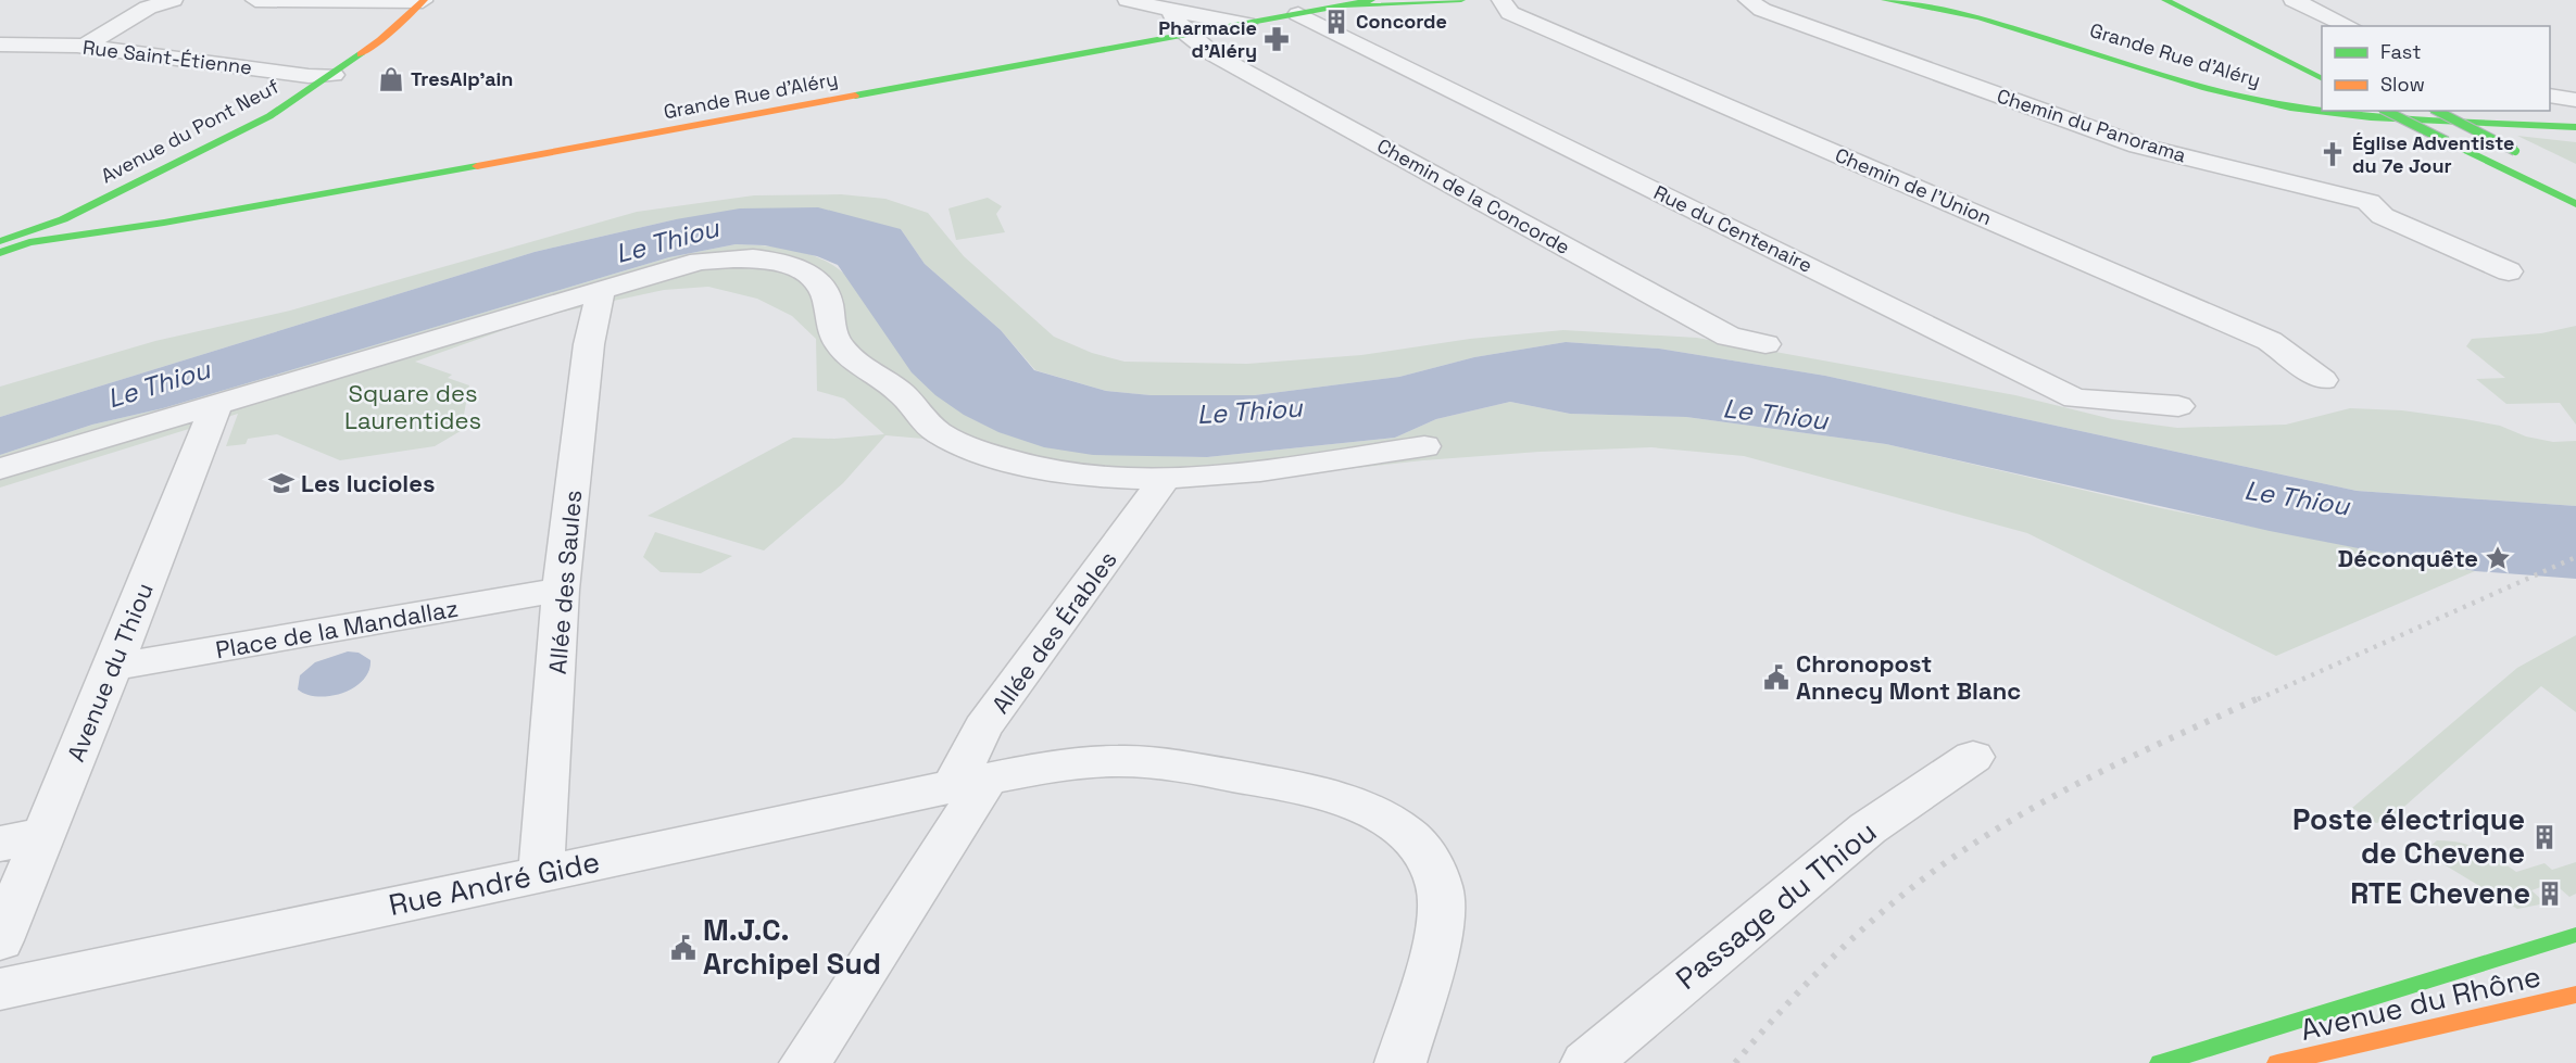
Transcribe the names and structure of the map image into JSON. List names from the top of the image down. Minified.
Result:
{"streets":{"main road":["Grande Rue d'Aléry","Avenue du Pont Neuf","Avenue du Rhône"],"street":["Rue Saint-Étienne","Chemin du Panorama","Chemin de l'Union","Chemin de la Concorde","Rue du Centenaire","Allée des Saules","Place de la Mandallaz","Allée des Érables","Avenue du Thiou","Rue André Gide","Passage du Thiou"]},"crossings":[["Grande Rue d'Aléry","Avenue du Pont Neuf"],["Grande Rue d'Aléry","Chemin de la Concorde"],["Rue Saint-Étienne","Avenue du Pont Neuf"],["Allée des Saules","Place de la Mandallaz"],["Allée des Saules","Rue André Gide"],["Place de la Mandallaz","Avenue du Thiou"],["Allée des Érables","Rue André Gide"]],"water":["Le Thiou"],"parks":["Square des Laurentides"],"places":{"building":["Concorde","Poste électrique de Chevene","RTE Chevene"],"pharmacy":["Pharmacie d'Aléry"],"shop":["TresAlp'ain"],"church":["Église Adventiste du 7e Jour"],"school or university":["Les lucioles"],"place":["Déconquête"],"public building":["Chronopost Annecy Mont Blanc","M.J.C. Archipel Sud"]},"legend":["Fast","Slow"]}
